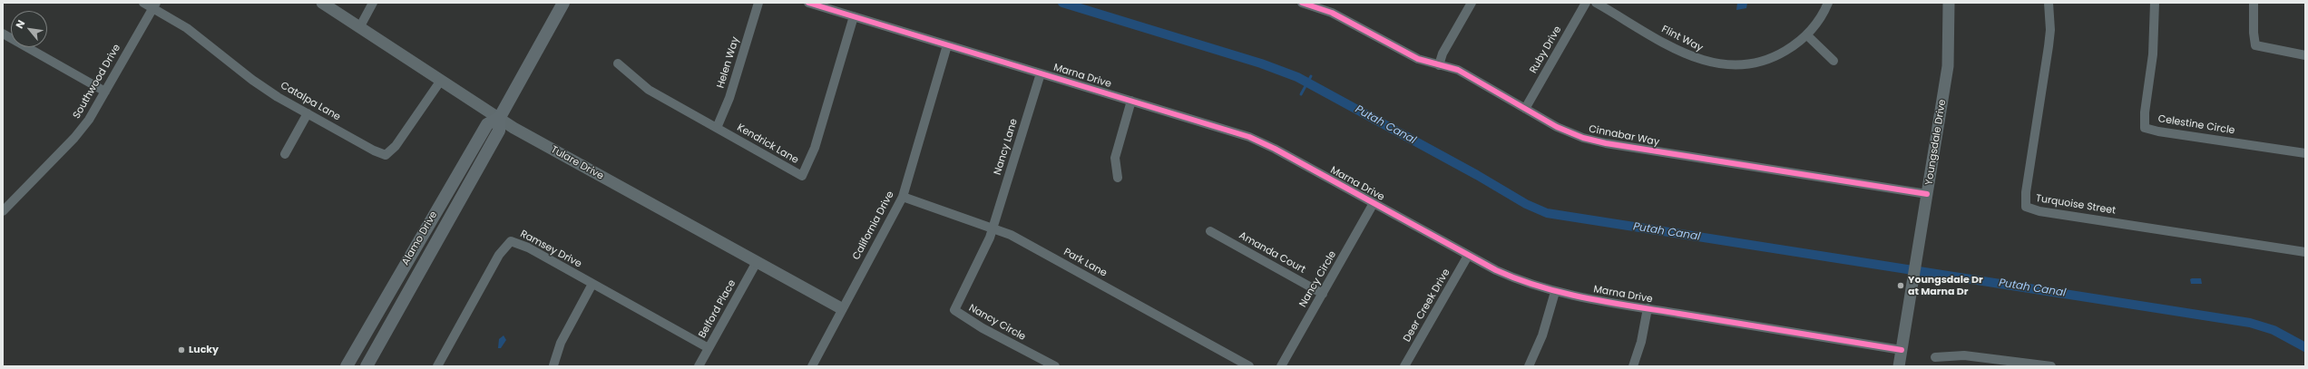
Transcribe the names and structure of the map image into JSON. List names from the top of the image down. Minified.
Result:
{"streets":{"main road":["Alamo Drive"],"street":["Flint Way","Ruby Drive","Helen Way","Marna Drive","Southwood Drive","Catalpa Lane","Celestine Circle","Cinnabar Way","Youngsdale Drive","Kendrick Lane","Nancy Lane","Tulare Drive","Turquoise Street","California Drive","Ramsey Drive","Amanda Court","Park Lane","Nancy Circle","Deer Creek Drive","Belford Place"]},"crossings":[["Ruby Drive","Cinnabar Way"],["Helen Way","Kendrick Lane"],["Marna Drive","Youngsdale Drive"],["Marna Drive","Kendrick Lane"],["Marna Drive","Nancy Lane"],["Marna Drive","California Drive"],["Marna Drive","Nancy Circle"],["Marna Drive","Deer Creek Drive"],["Southwood Drive","Catalpa Lane"],["Catalpa Lane","Tulare Drive"],["Cinnabar Way","Youngsdale Drive"],["Nancy Lane","Park Lane"],["Nancy Lane","Nancy Circle"],["Tulare Drive","California Drive"],["Tulare Drive","Alamo Drive"],["Tulare Drive","Belford Place"],["California Drive","Park Lane"],["Ramsey Drive","Belford Place"],["Amanda Court","Nancy Circle"],["Park Lane","Nancy Circle"]],"water":["Putah Canal"],"places":["Youngsdale Dr at Marna Dr","Lucky"],"north":"top left"}
